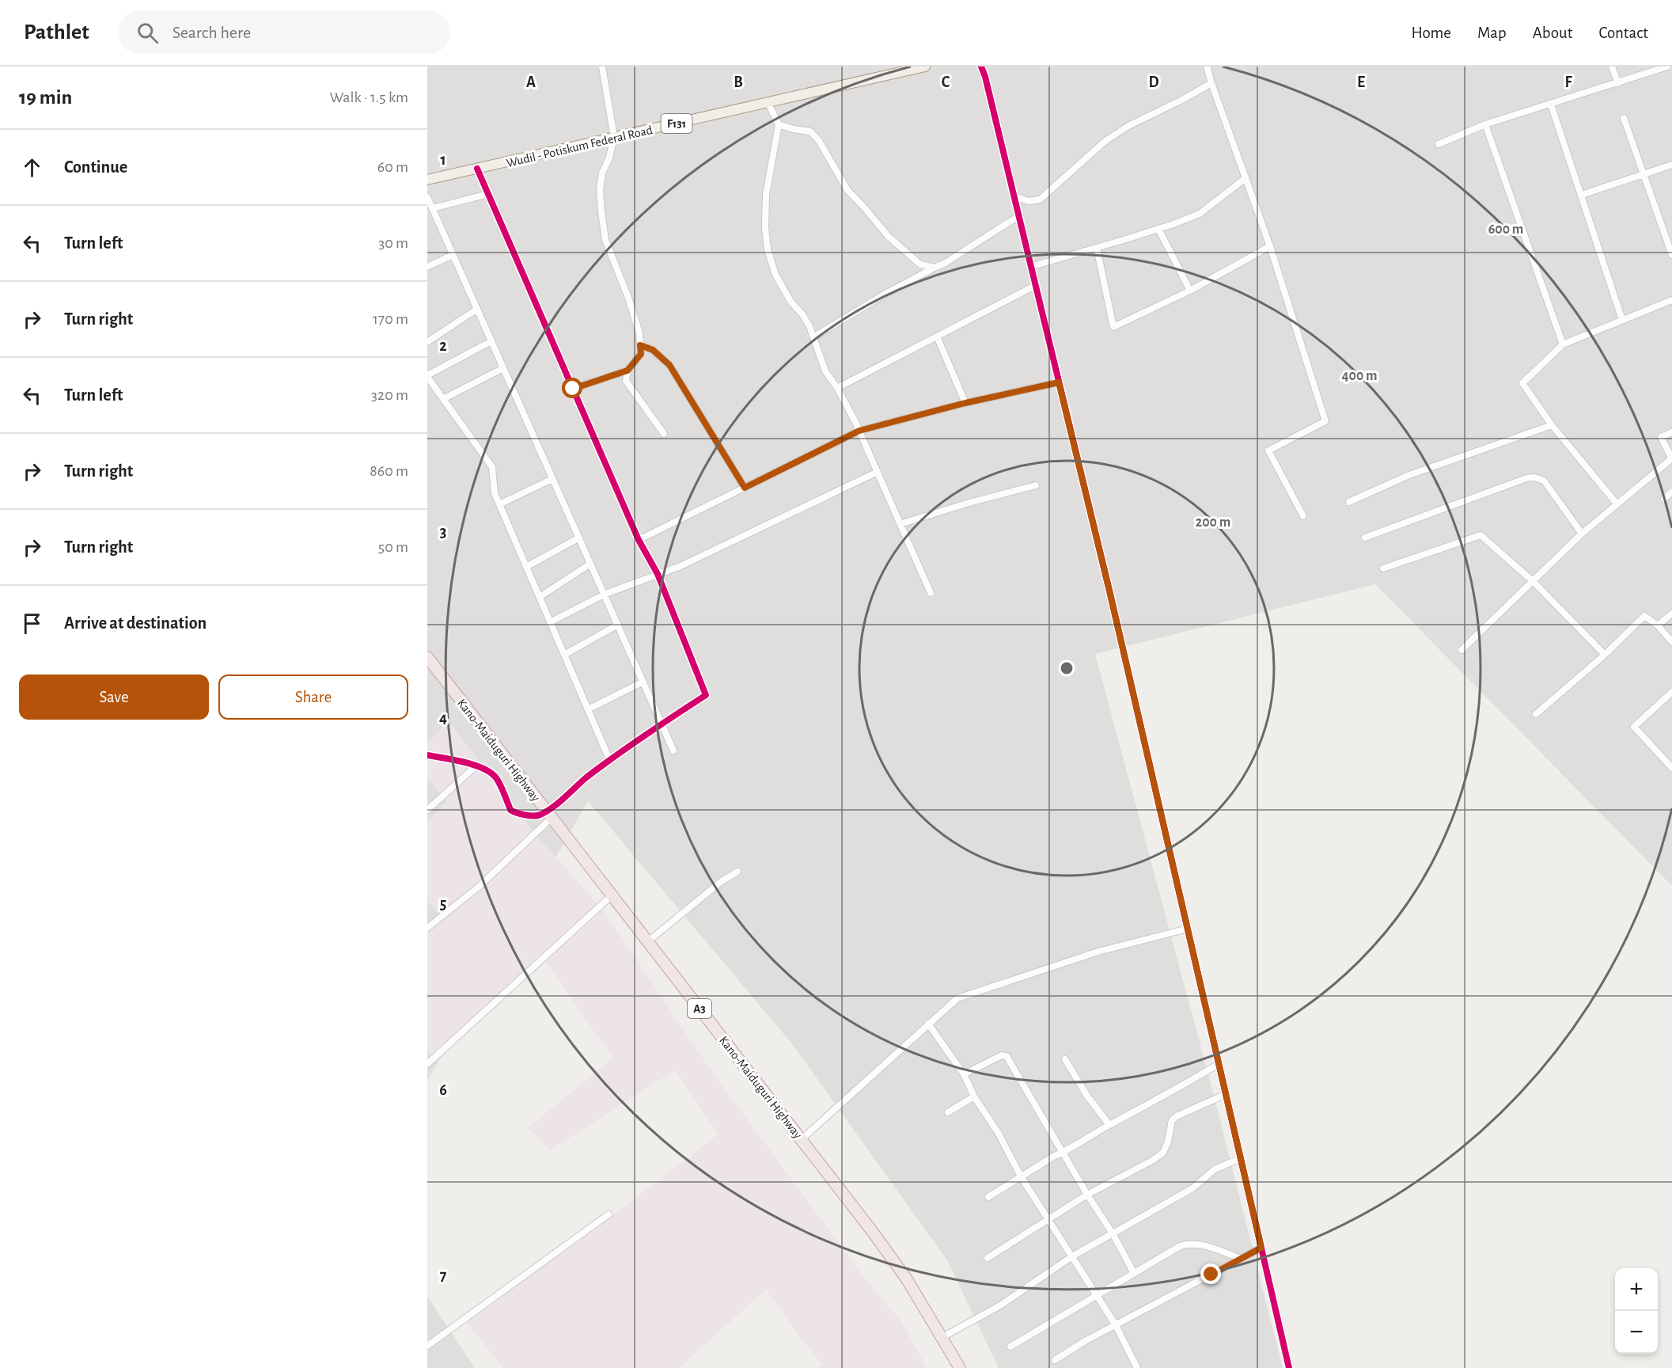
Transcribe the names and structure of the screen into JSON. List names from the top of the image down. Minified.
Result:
{"streets":{"highway":["Kano-Maiduguri Highway","A3"],"main road":["F131","Wudil - Potiskum Federal Road"]},"page":{"header":"Pathlet","search":"Search here","nav":["Home","Map","About","Contact"],"heading":["19 min","Walk · 1.5 km"],"list":[["Continue","60 m"],["Turn left","30 m"],["Turn right","170 m"],["Turn left","320 m"],["Turn right","860 m"],["Turn right","50 m"],"Arrive at destination"],"buttons":["Save","Share"],"map_buttons":["+","−"]},"grid":{"columns":["A","B","C","D","E","F"],"rows":["1","2","3","4","5","6","7"]},"rings":["600 m","400 m","200 m"]}
